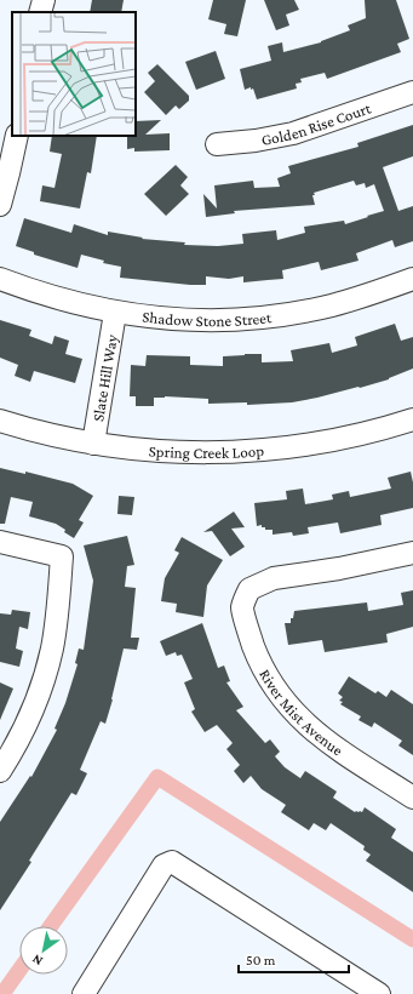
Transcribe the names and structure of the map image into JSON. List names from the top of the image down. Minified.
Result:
{"streets":{"street":["Golden Rise Court","Shadow Stone Street","Slate Hill Way","Spring Creek Loop","River Mist Avenue"]},"crossings":[["Shadow Stone Street","Slate Hill Way"],["Slate Hill Way","Spring Creek Loop"]],"scale_bar":"50 m","north":"bottom left"}
